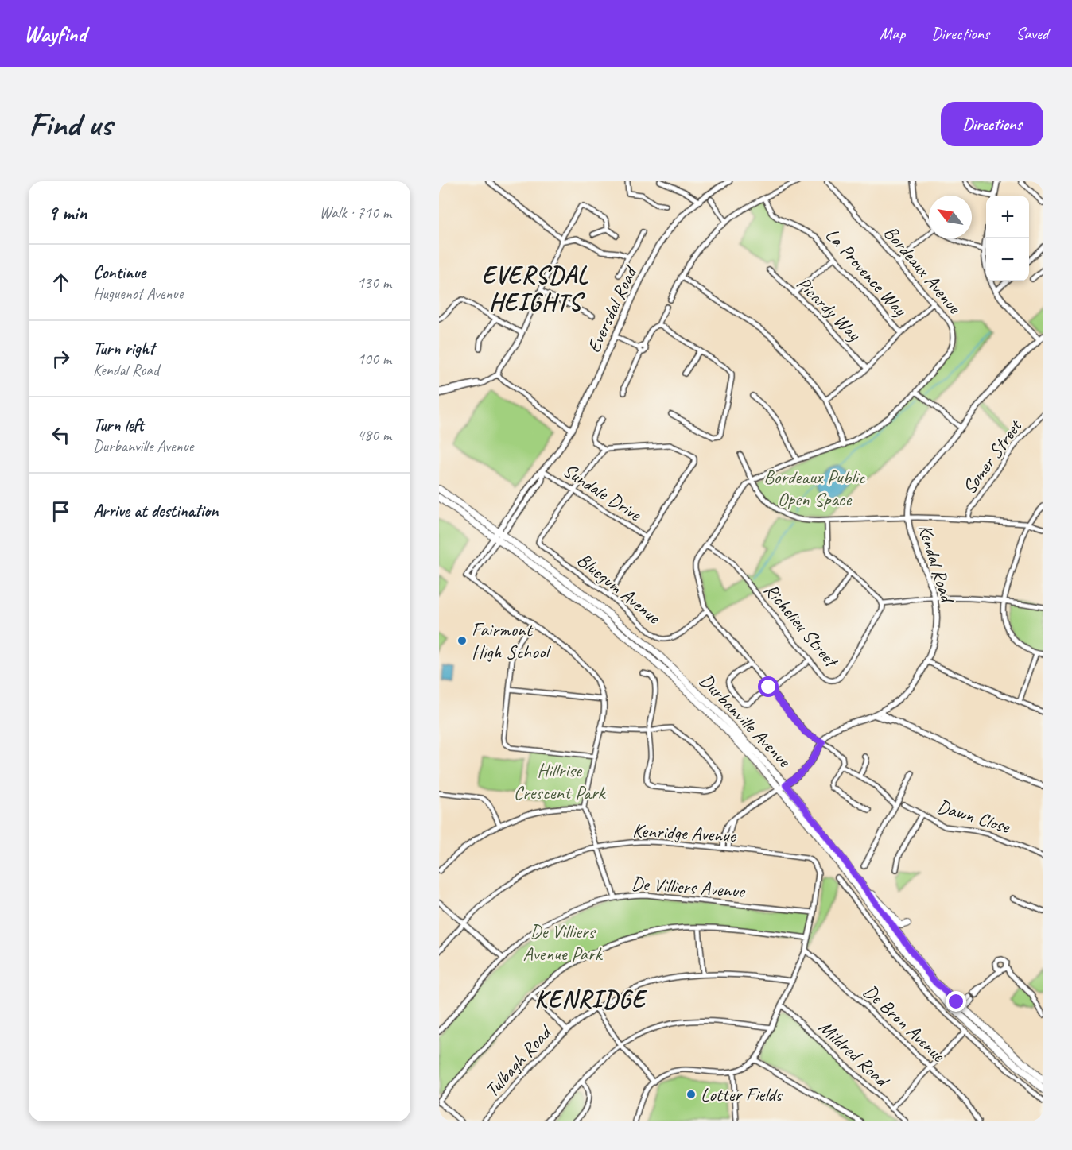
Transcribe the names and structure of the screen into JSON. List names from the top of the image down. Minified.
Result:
{"streets":{"main road":["Durbanville Avenue"],"street":["Bordeaux Avenue","La Provence Way","Picardy Way","Eversdal Road","Somer Street","Sundale Drive","Kendal Road","Bluegum Avenue","Richelieu Street","Dawn Close","Kenridge Avenue","De Villiers Avenue","De Bron Avenue","Mildred Road","Tulbagh Road"]},"crossings":[["Eversdal Road","Sundale Drive"],["Eversdal Road","Durbanville Avenue"],["Sundale Drive","Bluegum Avenue"],["Kendal Road","Durbanville Avenue"],["Kendal Road","Kenridge Avenue"],["Kenridge Avenue","De Villiers Avenue"]],"districts":["EVERSDAL HEIGHTS","KENRIDGE"],"parks":["Bordeaux Public Open Space","Hillrise Crescent Park","De Villiers Avenue Park"],"places":["Fairmont High School","Lotter Fields"],"north":"top left","page":{"header":"Wayfind","nav":["Map","Directions","Saved"],"buttons":"Directions","title":"Find us","heading":["9 min","Walk · 710 m"],"map_buttons":["+","−"],"list":[["Continue","Huguenot Avenue","130 m"],["Turn right","Kendal Road","100 m"],["Turn left","Durbanville Avenue","480 m"],"Arrive at destination"]}}
